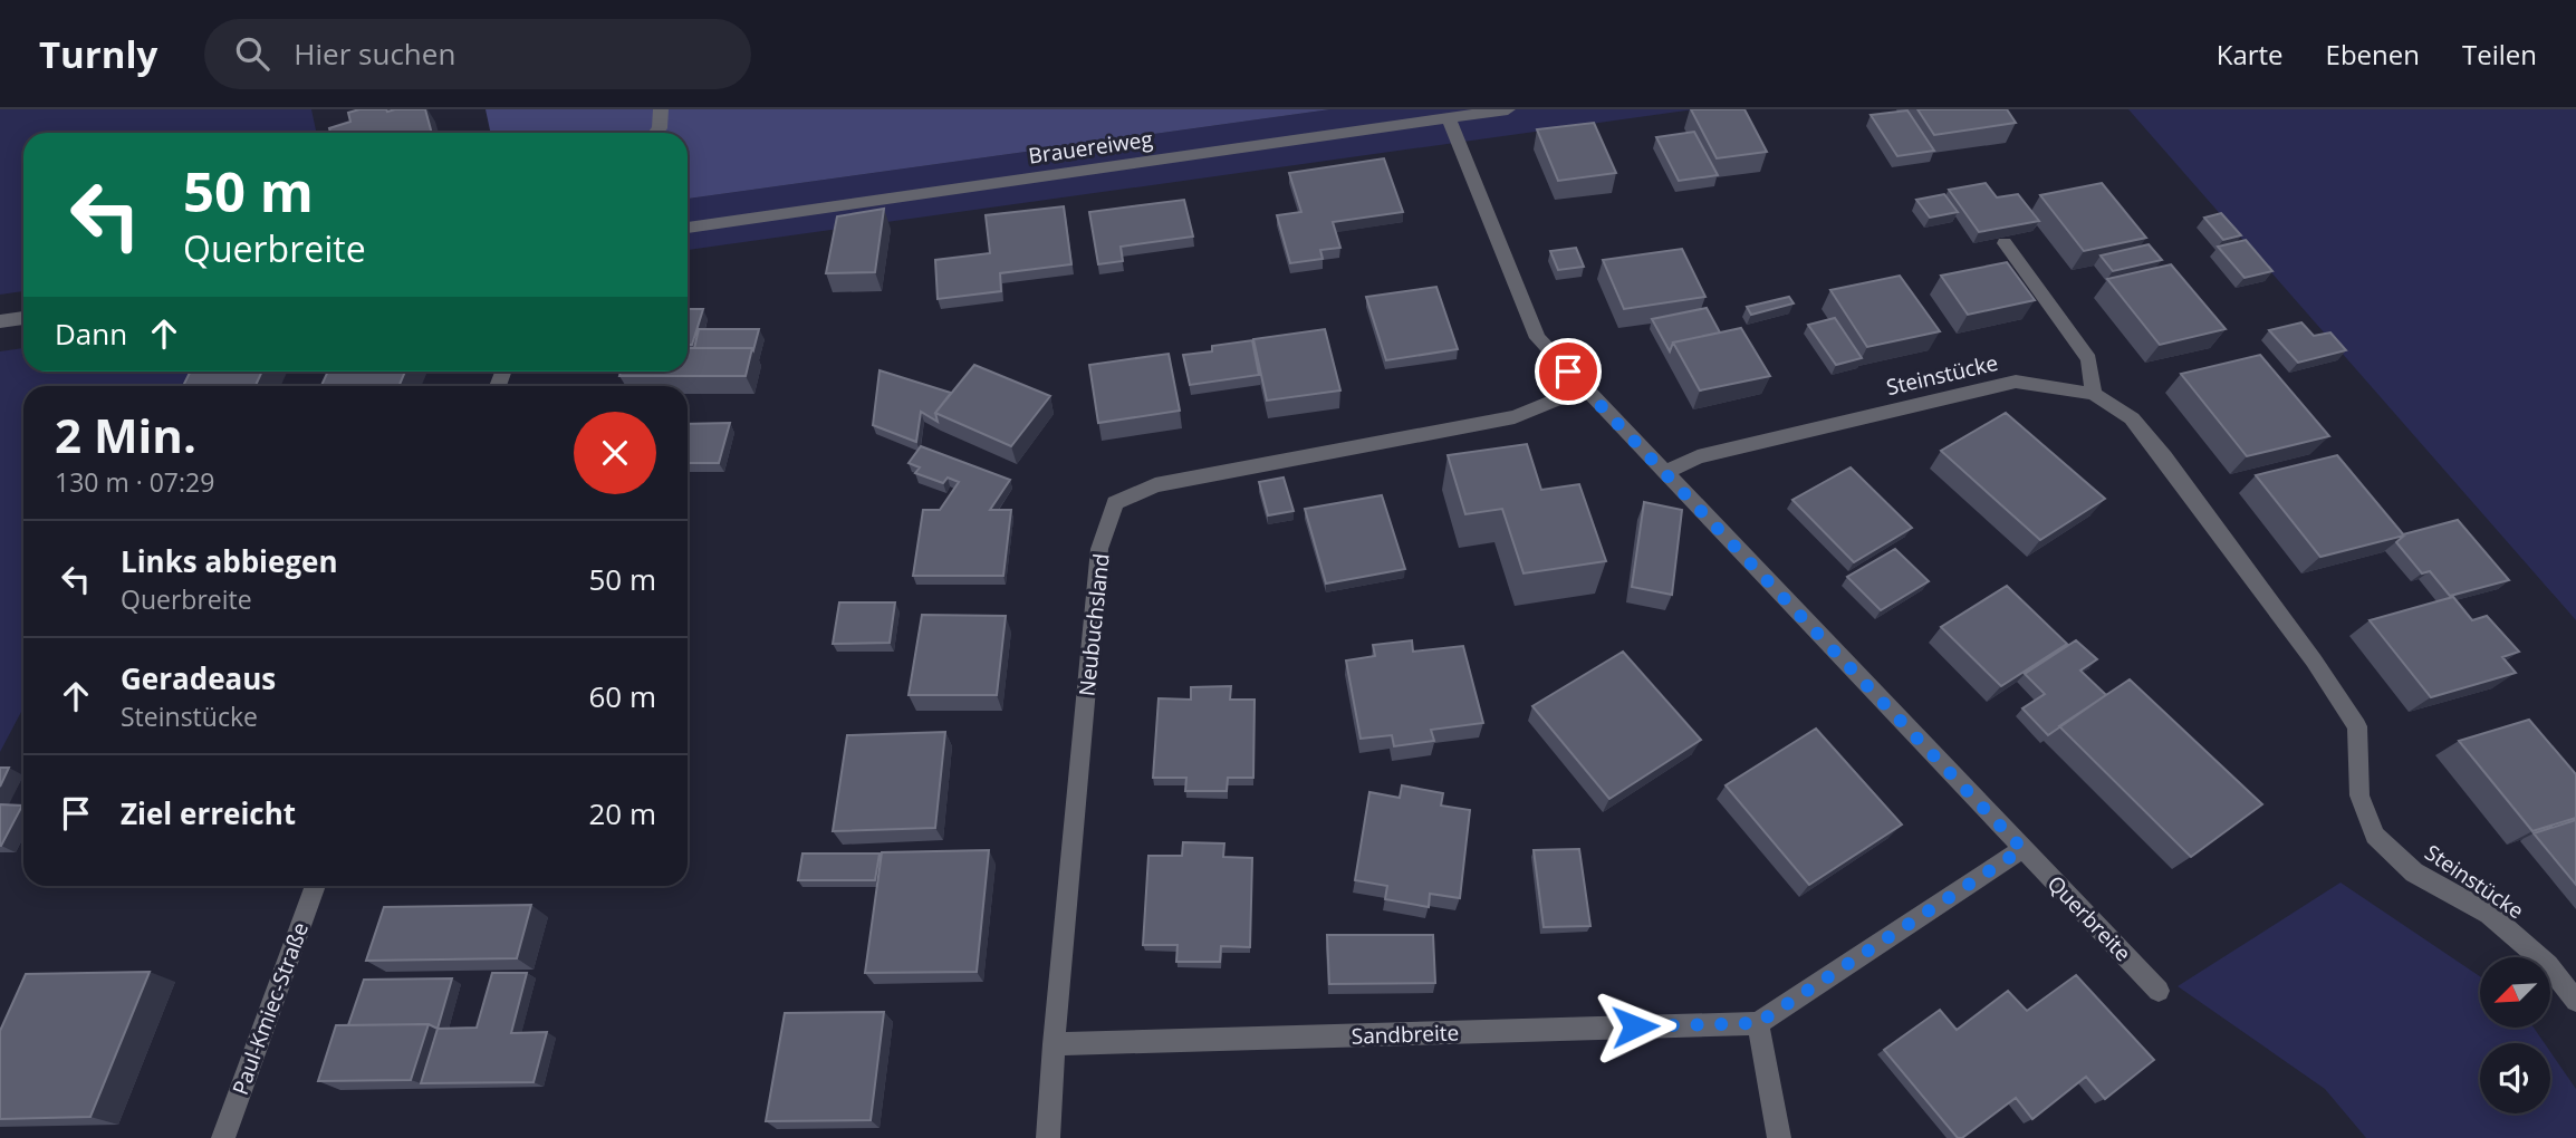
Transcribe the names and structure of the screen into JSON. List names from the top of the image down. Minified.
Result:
{"streets":{"street":["Brauereiweg","Steinstücke","Neubuchsland","Querbreite","Paul-Kmiec-Straße","Sandbreite"]},"crossings":[["Steinstücke","Querbreite"],["Neubuchsland","Sandbreite"]],"north":"bottom left","page":{"header":"Turnly","search":"Hier suchen","nav":["Karte","Ebenen","Teilen"],"turn":["50 m","Querbreite"],"then":"Dann","heading":["2 Min.","130 m · 07:29"],"list":[{"name":"Links abbiegen","note":"Querbreite","value":"50 m"},{"name":"Geradeaus","note":"Steinstücke","value":"60 m"},{"name":"Ziel erreicht","value":"20 m"}]}}
